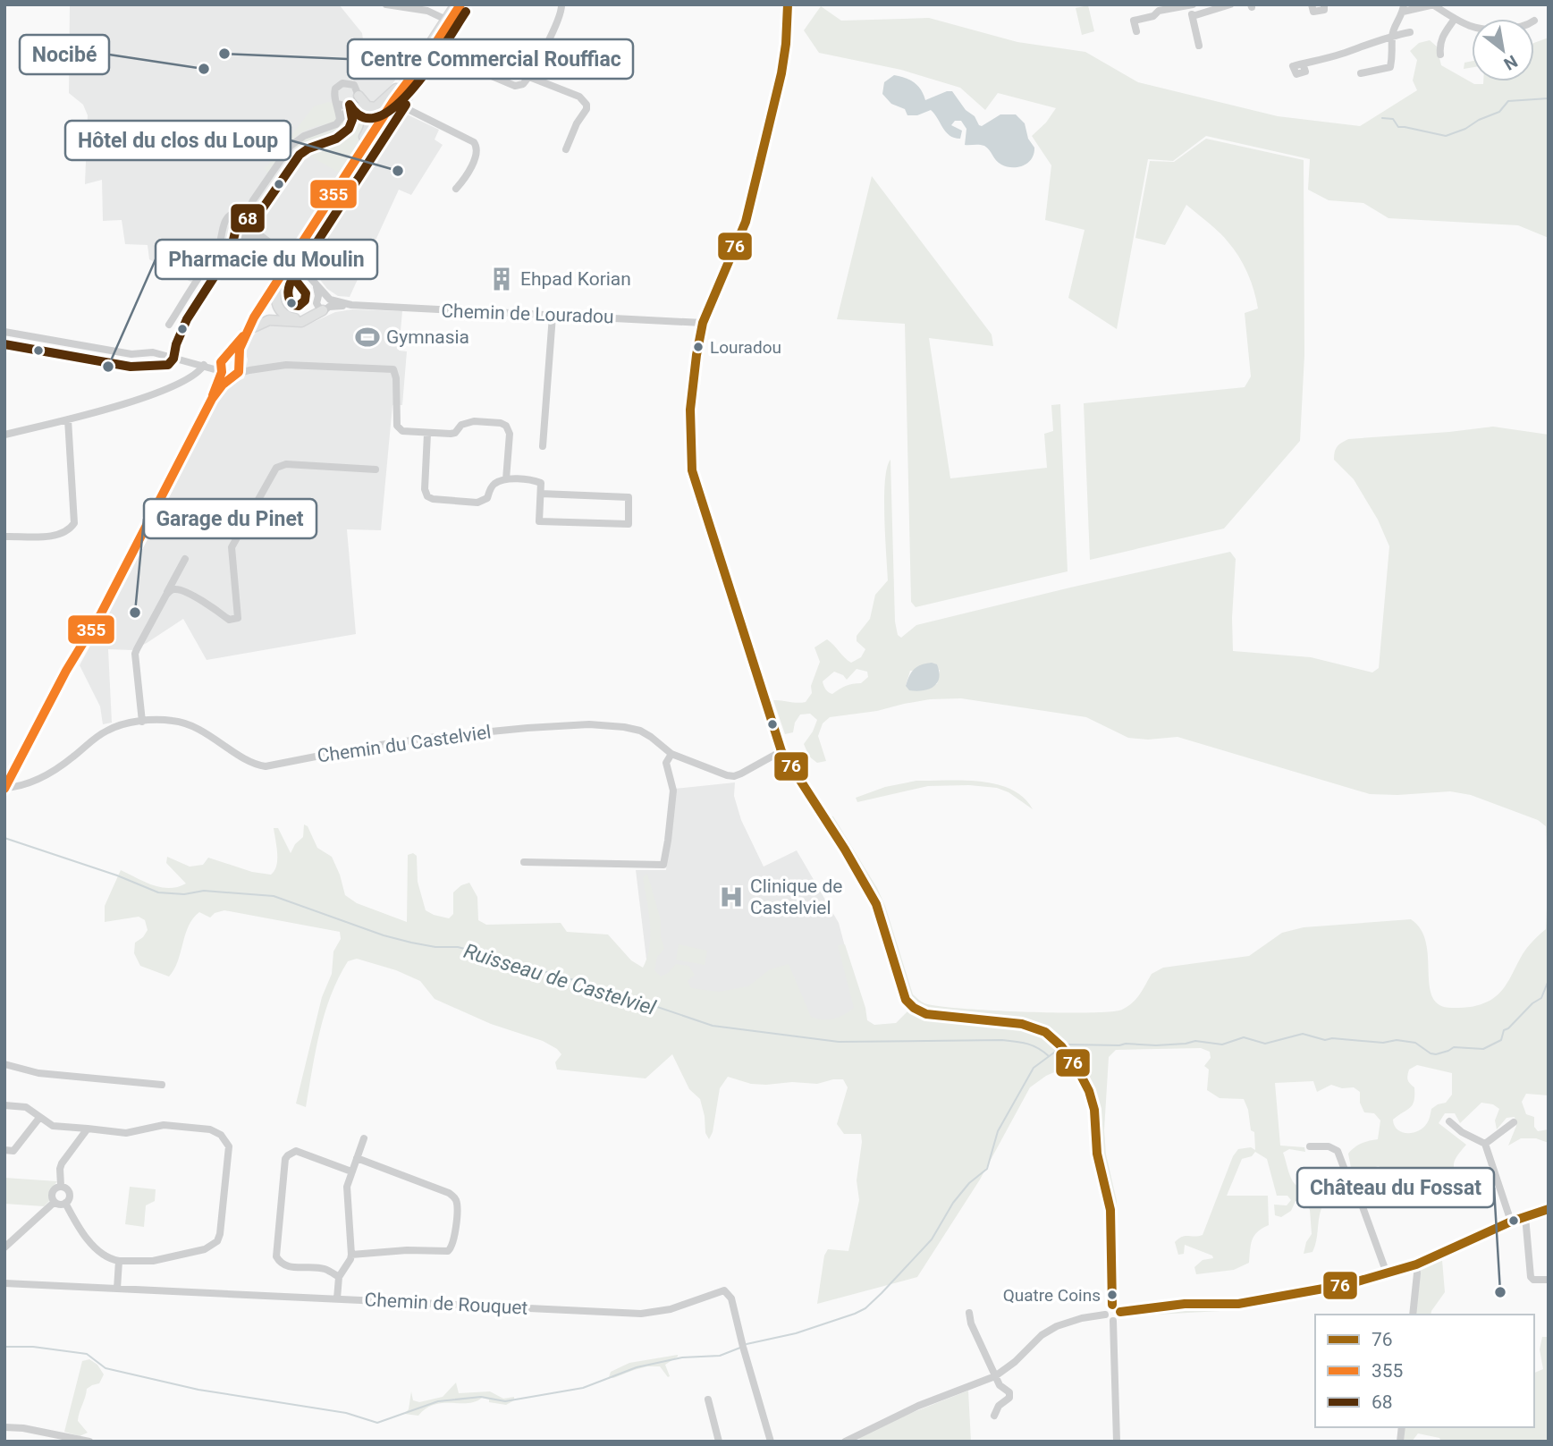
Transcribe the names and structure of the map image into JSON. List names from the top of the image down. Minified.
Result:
{"streets":{"street":["Chemin de Louradou","Chemin du Castelviel","Chemin de Rouquet"]},"water":["Ruisseau de Castelviel"],"places":{"other":["Centre Commercial Rouffiac","Nocibé","Hôtel du clos du Loup","Louradou","Pharmacie du Moulin","Garage du Pinet","Château du Fossat","Quatre Coins"],"building":["Ehpad Korian"],"sports":["Gymnasia"],"hospital":["Clinique de Castelviel"]},"lines":["transit line 76","transit line 355","transit line 68"],"legend":["76","355","68"],"north":"bottom right"}
